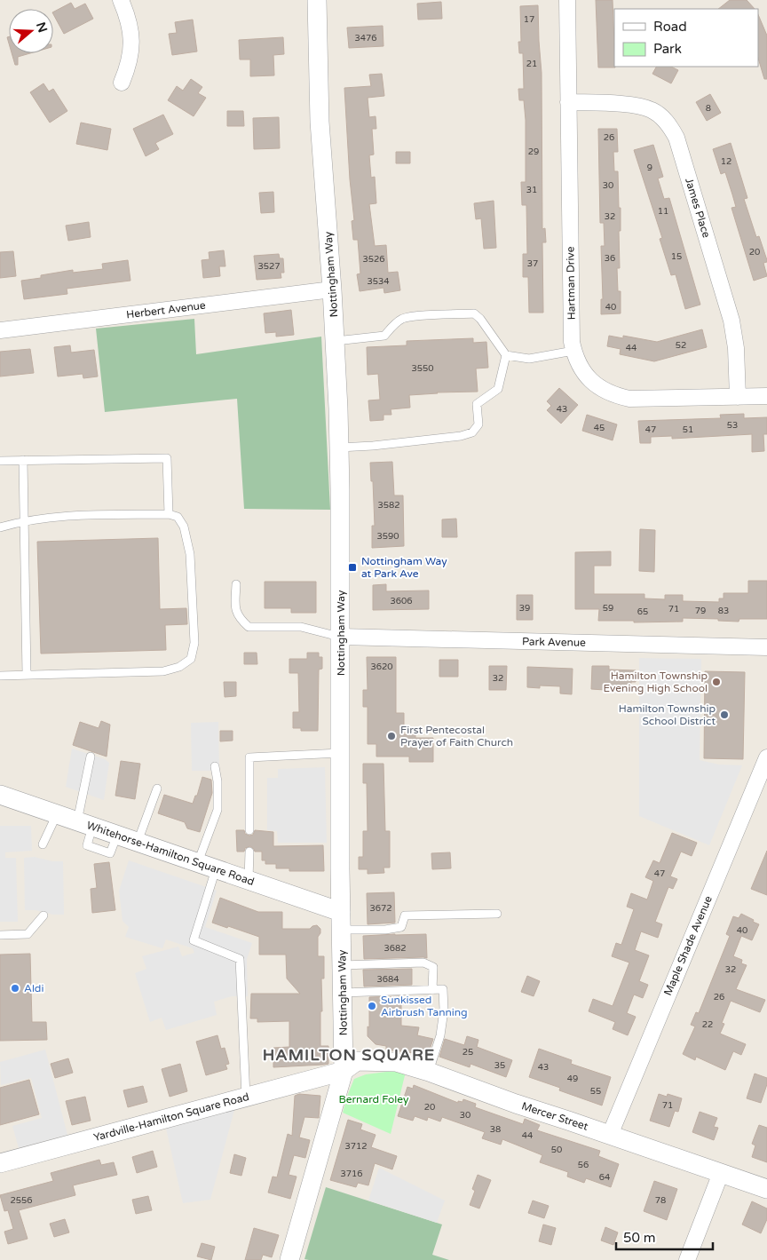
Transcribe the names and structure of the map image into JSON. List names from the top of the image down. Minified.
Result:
{"streets":{"street":["James Place","Nottingham Way","Hartman Drive","Herbert Avenue","Park Avenue","Whitehorse-Hamilton Square Road","Maple Shade Avenue","Mercer Street","Yardville-Hamilton Square Road"]},"crossings":[["James Place","Hartman Drive"],["Nottingham Way","Herbert Avenue"],["Nottingham Way","Park Avenue"],["Nottingham Way","Whitehorse-Hamilton Square Road"],["Nottingham Way","Mercer Street"],["Nottingham Way","Yardville-Hamilton Square Road"],["Maple Shade Avenue","Mercer Street"],["Mercer Street","Yardville-Hamilton Square Road"]],"districts":["HAMILTON SQUARE"],"parks":["Bernard Foley"],"places":{"transit":["Nottingham Way at Park Ave"],"other":["Hamilton Township Evening High School","Hamilton Township School District","First Pentecostal Prayer of Faith Church","Aldi","Sunkissed Airbrush Tanning"]},"house_numbers":["17","3476","21","8","26","29","12","9","30","31","11","32","20","15","36","3526","37","3527","3534","40","52","44","3550","43","53","45","47","51","3582","3590","3606","39","59","71","79","83","65","3620","32","47","3672","40","3682","32","3684","26","22","25","35","43","49","55","71","20","30","38","44","3712","50","56","3716","64","2556","78"],"legend":["Road","Park"],"scale_bar":"50 m","north":"right"}
